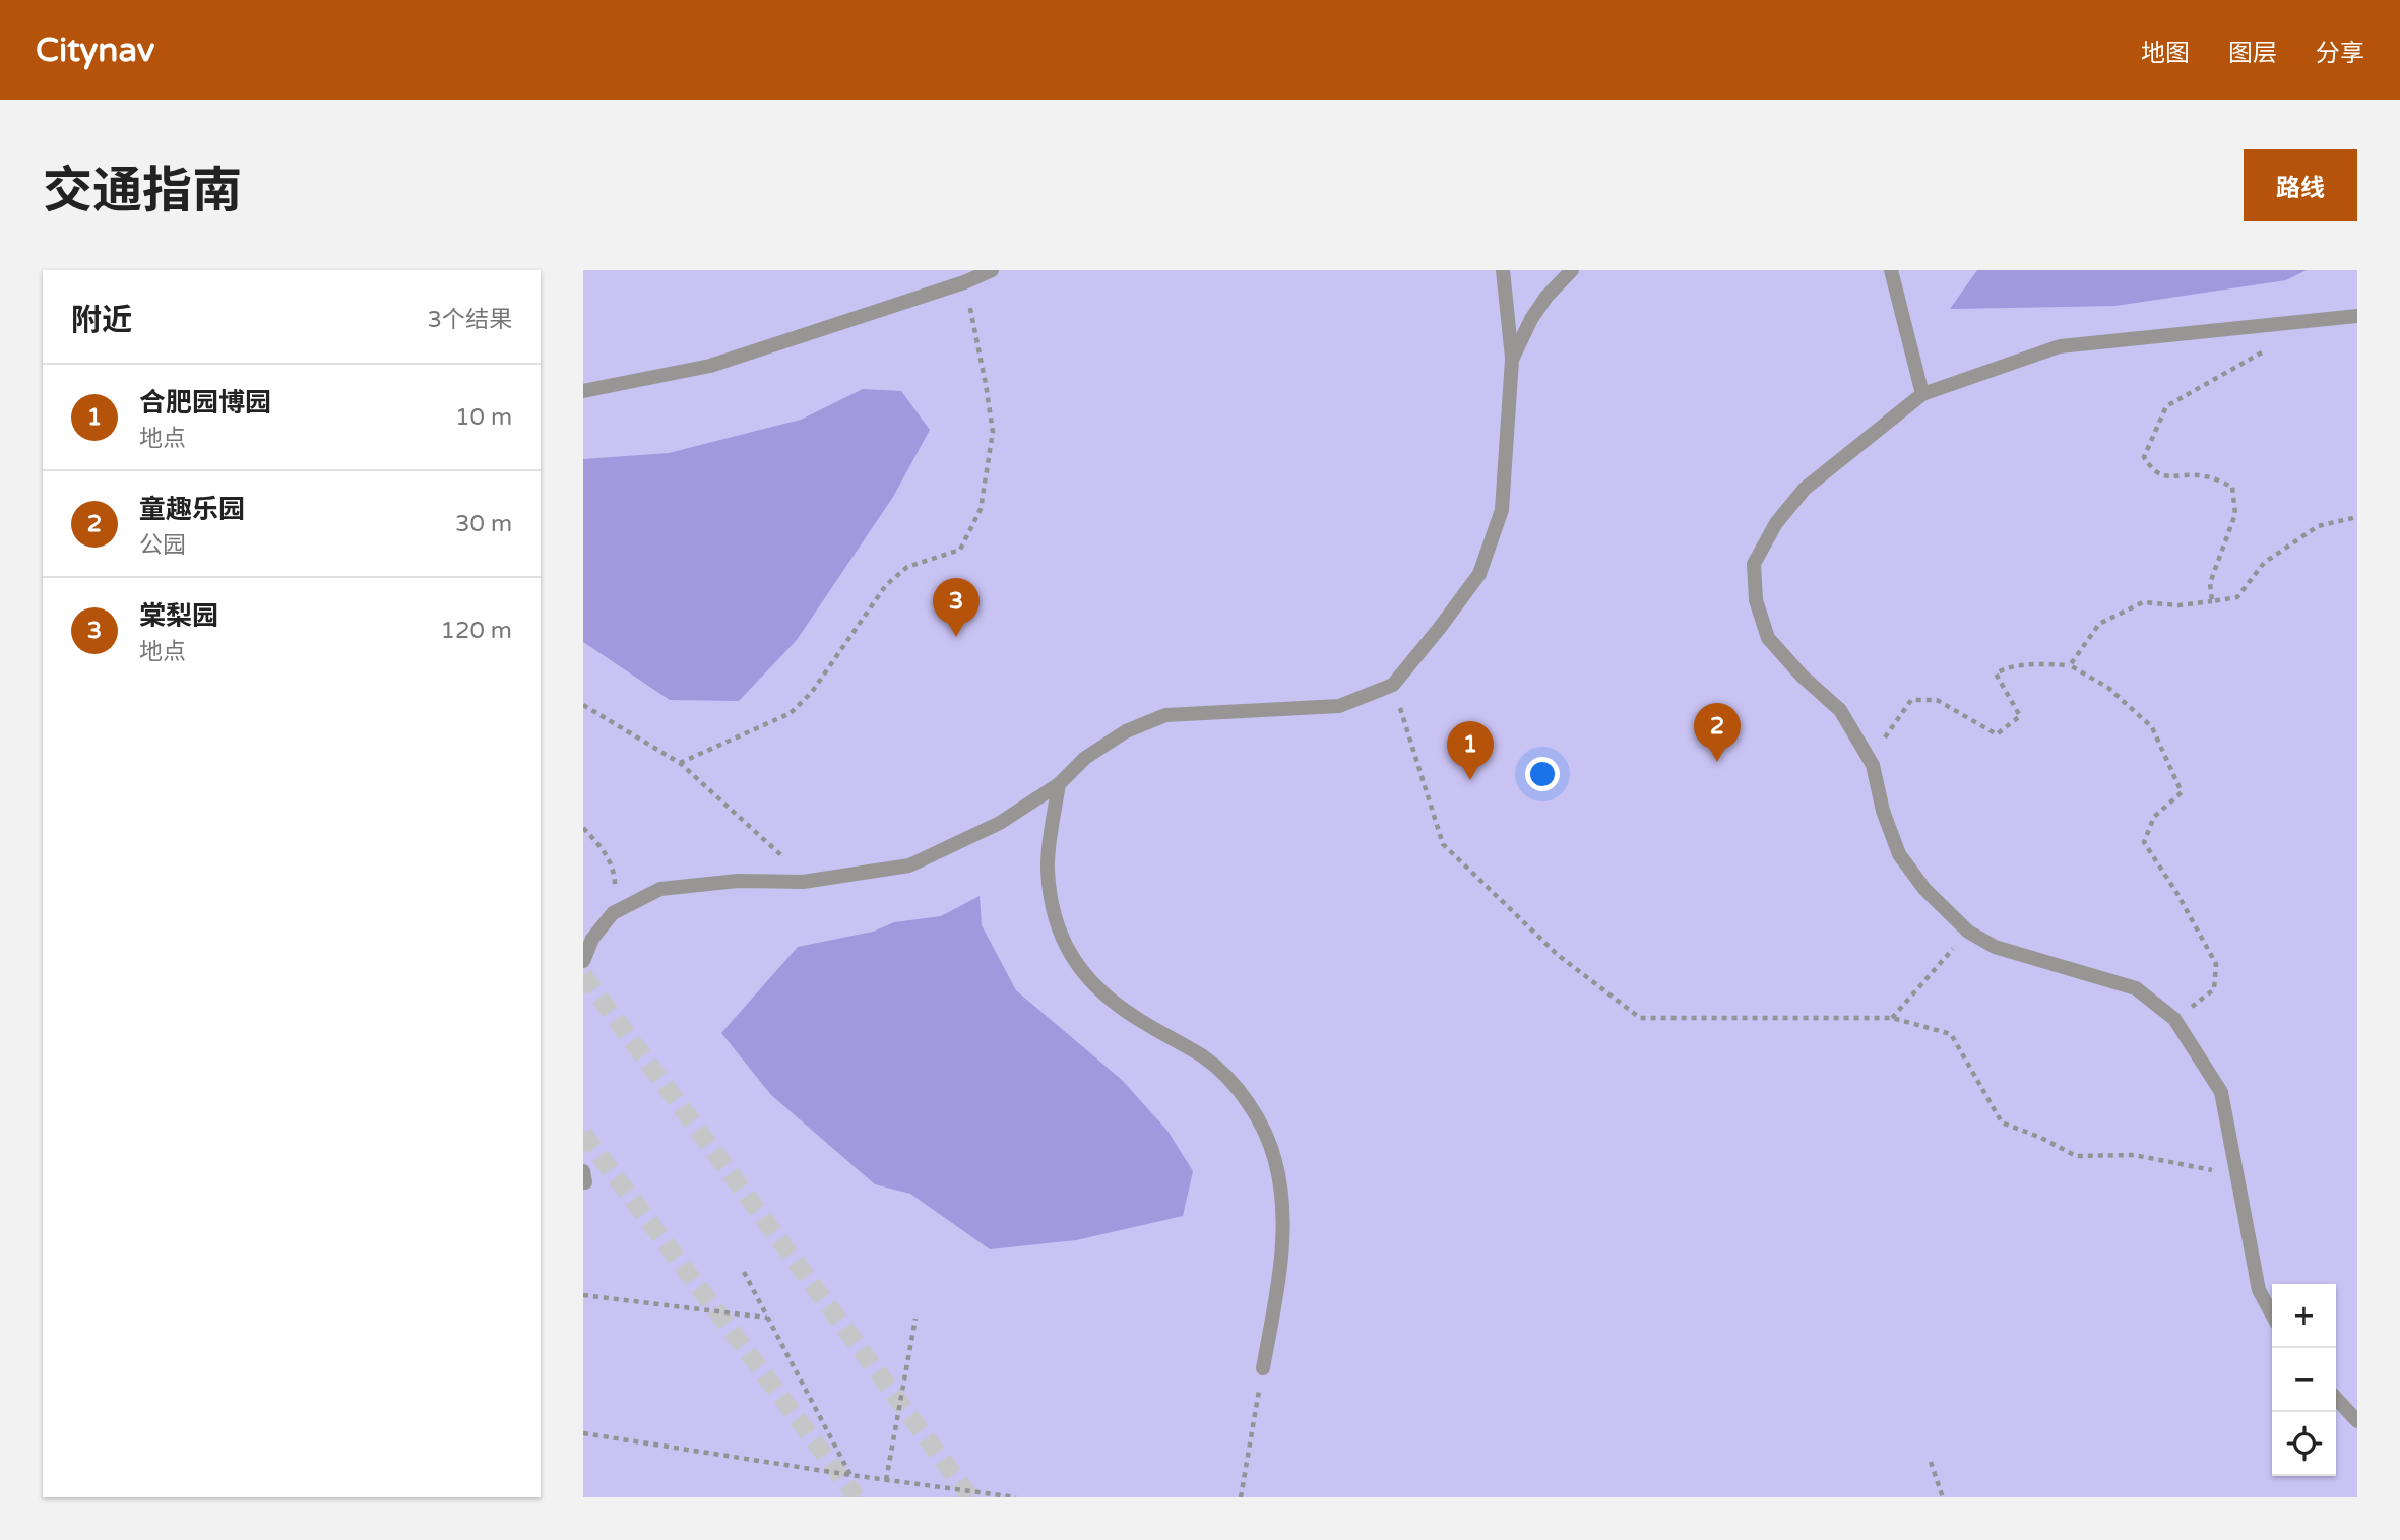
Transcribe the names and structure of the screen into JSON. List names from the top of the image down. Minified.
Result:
{"page":{"header":"Citynav","nav":["地图","图层","分享"],"title":"交通指南","buttons":"路线","heading":["附近","3个结果"],"list":[{"mark":"1","name":"合肥园博园","note":"地点","value":"10 m"},{"mark":"2","name":"童趣乐园","note":"公园","value":"30 m"},{"mark":"3","name":"棠梨园","note":"地点","value":"120 m"}],"pins":["3","2","1"],"map_buttons":["+","−"]}}
